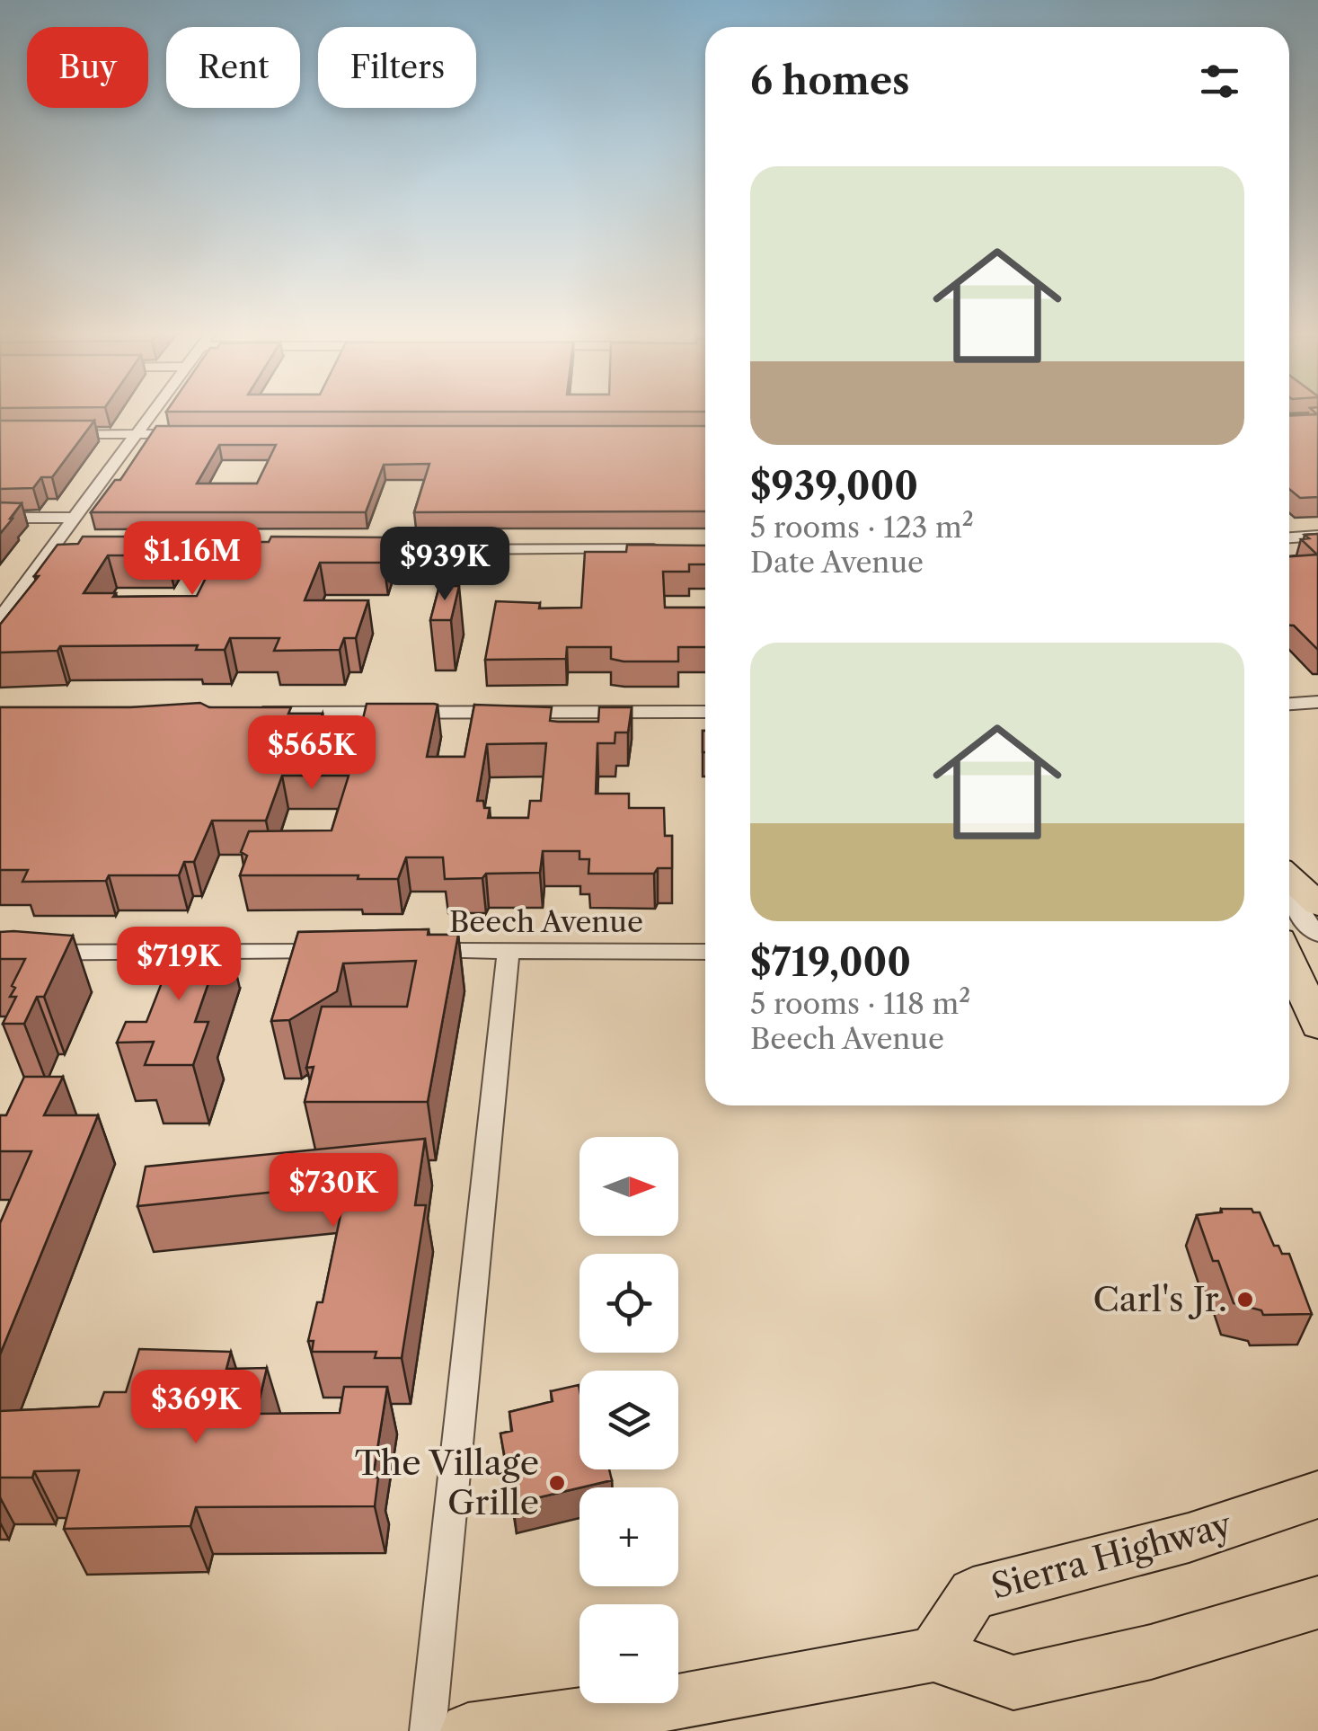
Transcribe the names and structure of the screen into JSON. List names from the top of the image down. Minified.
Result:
{"streets":{"main road":["Sierra Highway"],"street":["Beech Avenue"]},"places":["Carl's Jr.","The Village Grille"],"north":"right","page":{"chip":["Buy","Rent","Filters"],"heading":"6 homes","list":[{"name":"$939,000","note":"5 rooms · 123 m² · Date Avenue"},{"name":"$719,000","note":"5 rooms · 118 m² · Beech Avenue"}],"price":["$1.16M","$939K","$565K","$719K","$730K","$369K"],"map_buttons":["+","−"]}}
